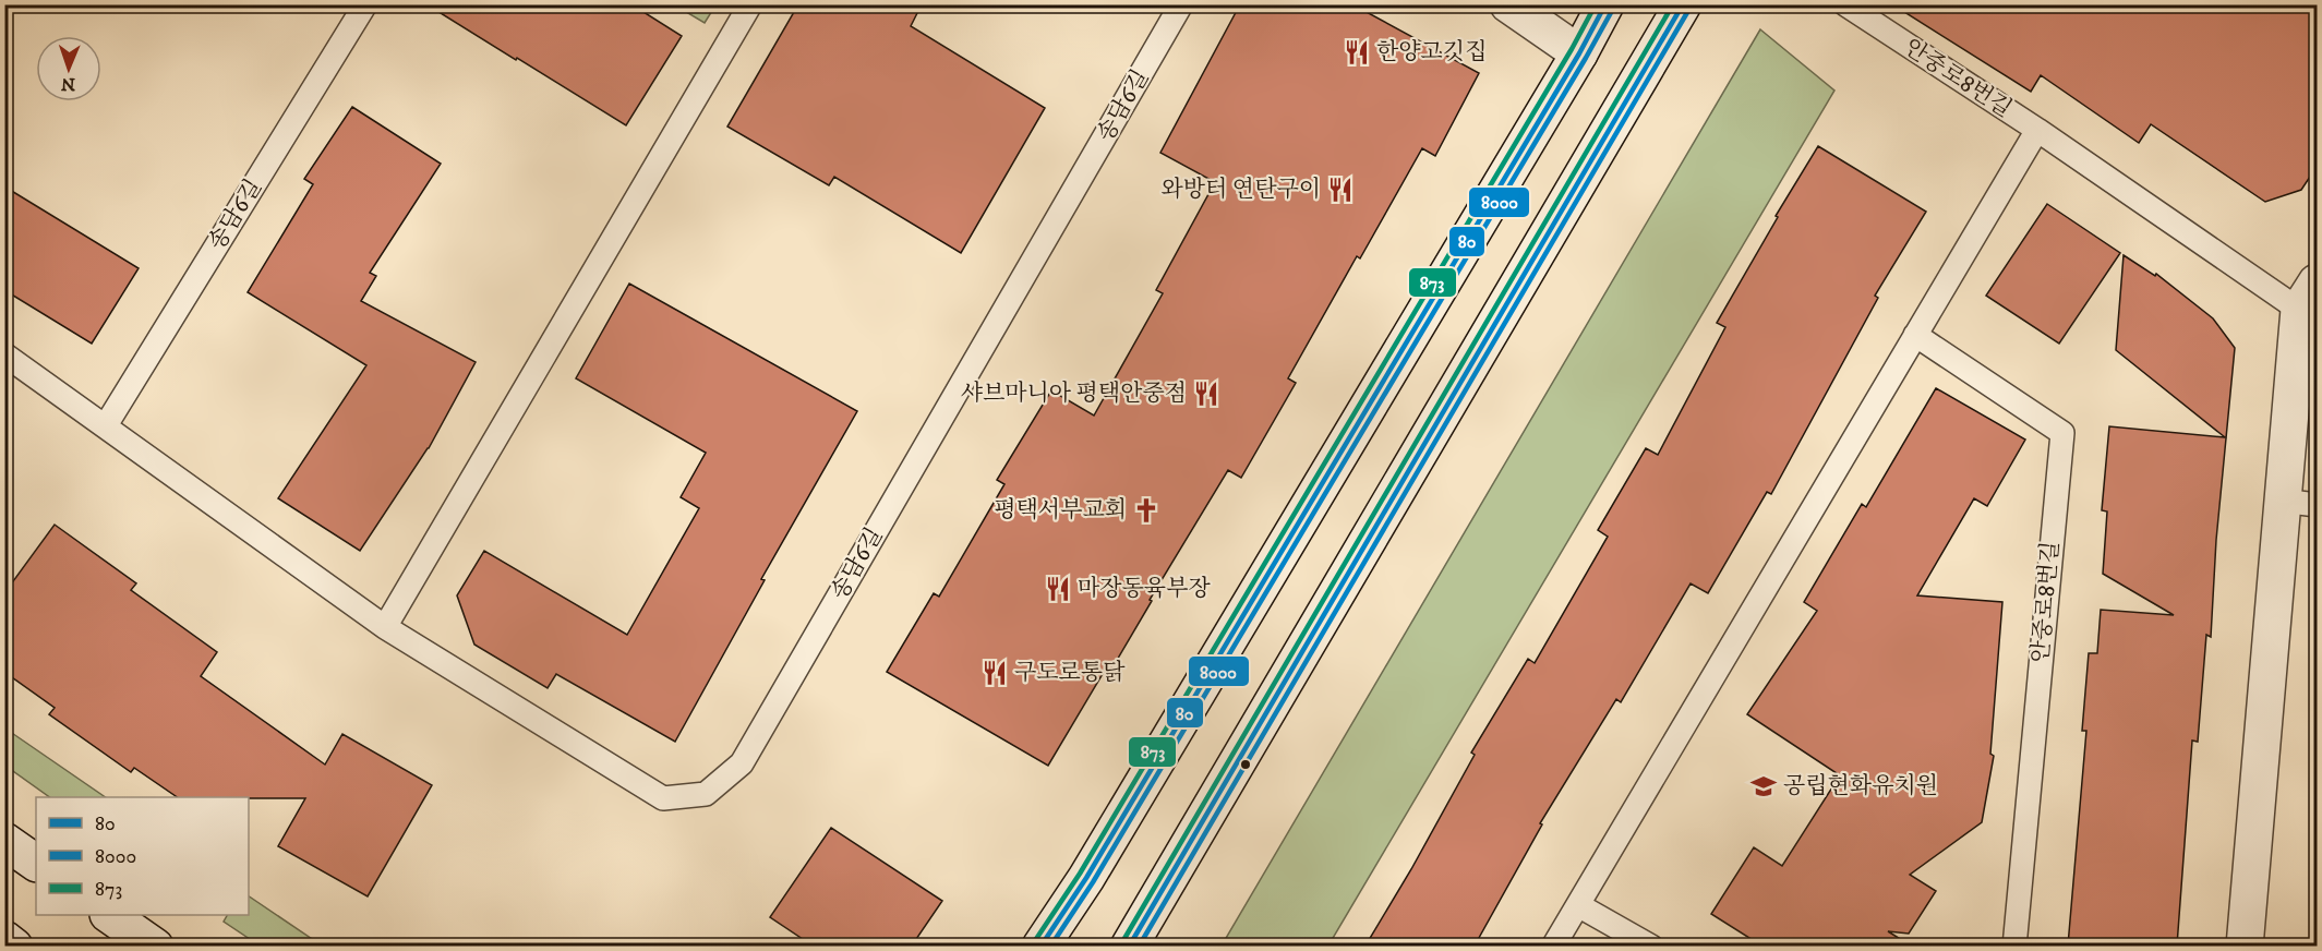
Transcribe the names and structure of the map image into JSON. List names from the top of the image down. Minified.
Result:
{"streets":{"lane":["안중로8번길","송담6길"]},"places":{"restaurant":["한양고깃집","와방터 연탄구이","샤브마니아 평택안중점","마장동육부장","구도로통닭"],"church":["평택서부교회"],"school or university":["공립현화유치원"]},"lines":["transit line 80","transit line 873","transit line 8000"],"legend":["80","8000","873"],"north":"bottom"}
